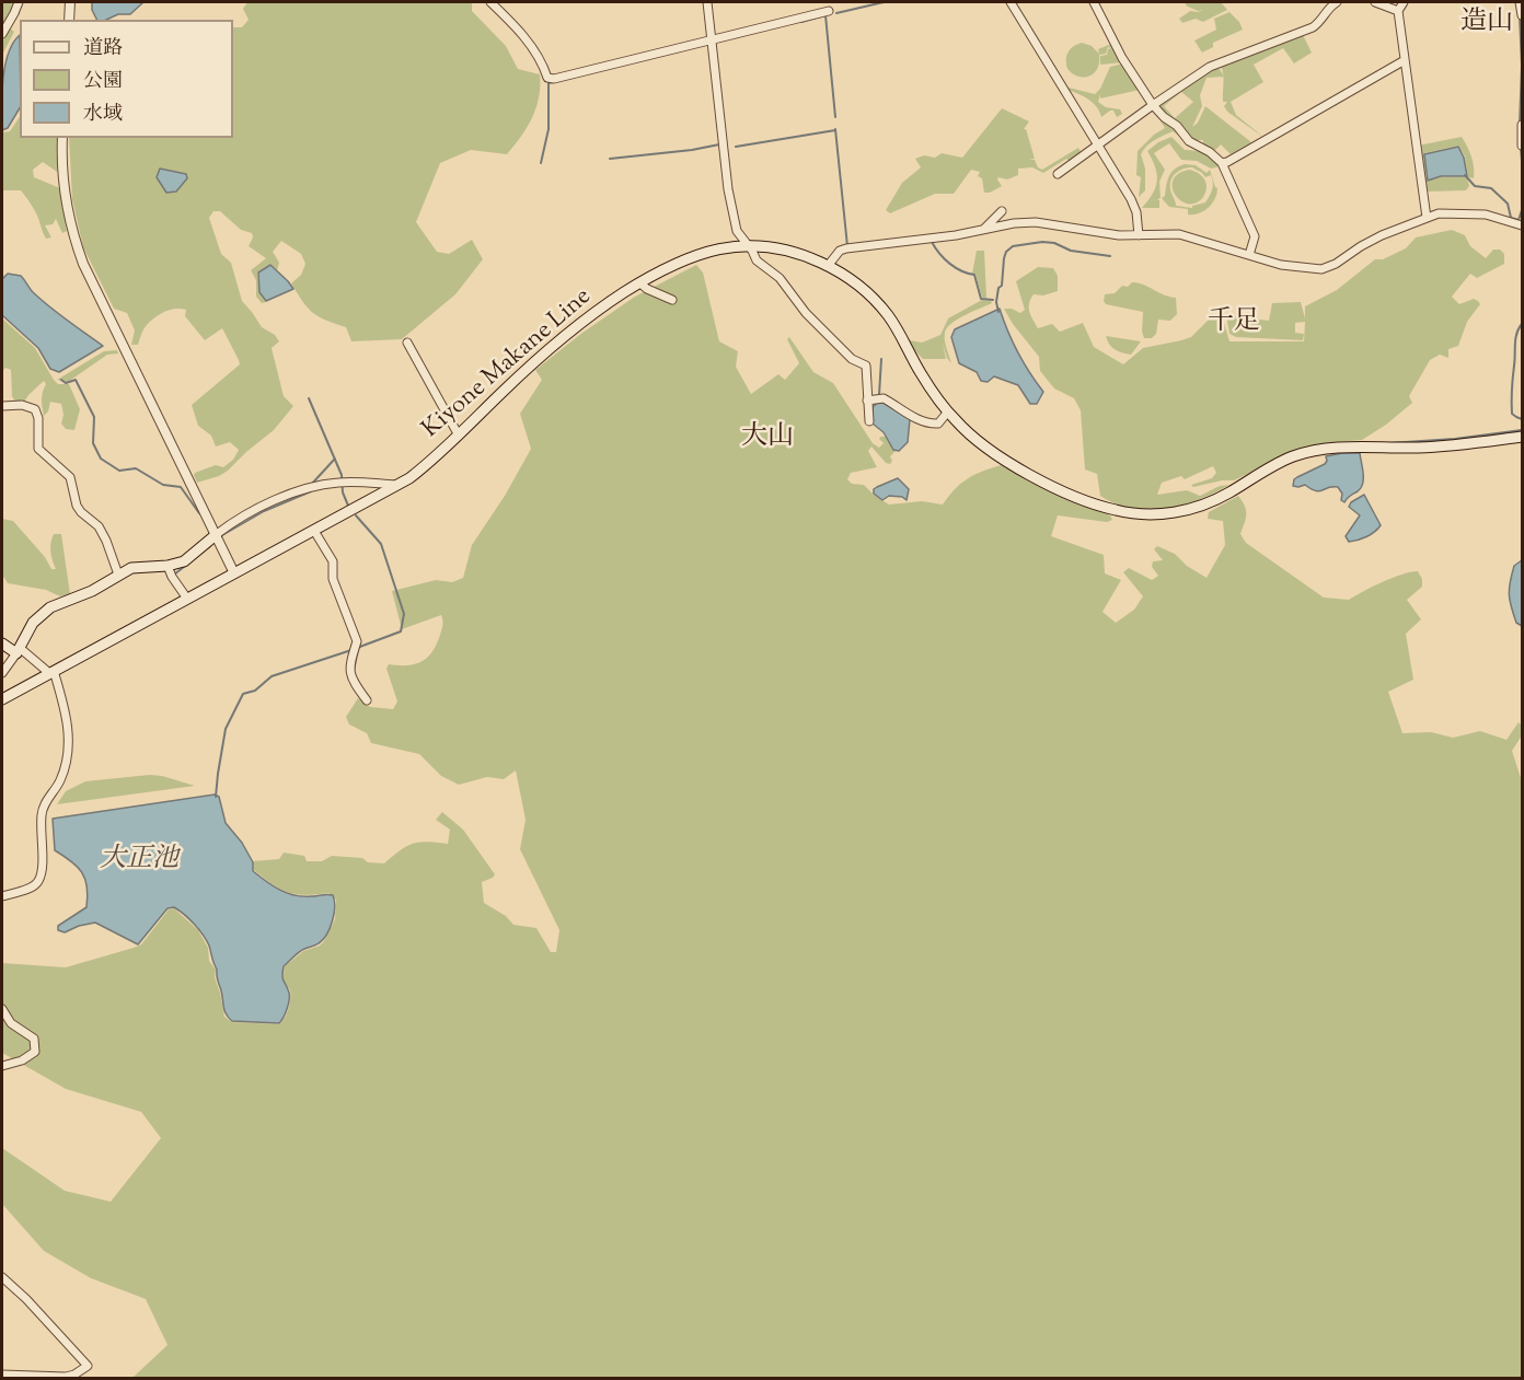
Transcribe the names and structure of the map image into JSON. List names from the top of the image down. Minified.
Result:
{"streets":{"main road":["Kiyone Makane Line"]},"districts":["造山","千足","大山"],"water":["大正池"],"legend":["道路","公園","水域"]}
